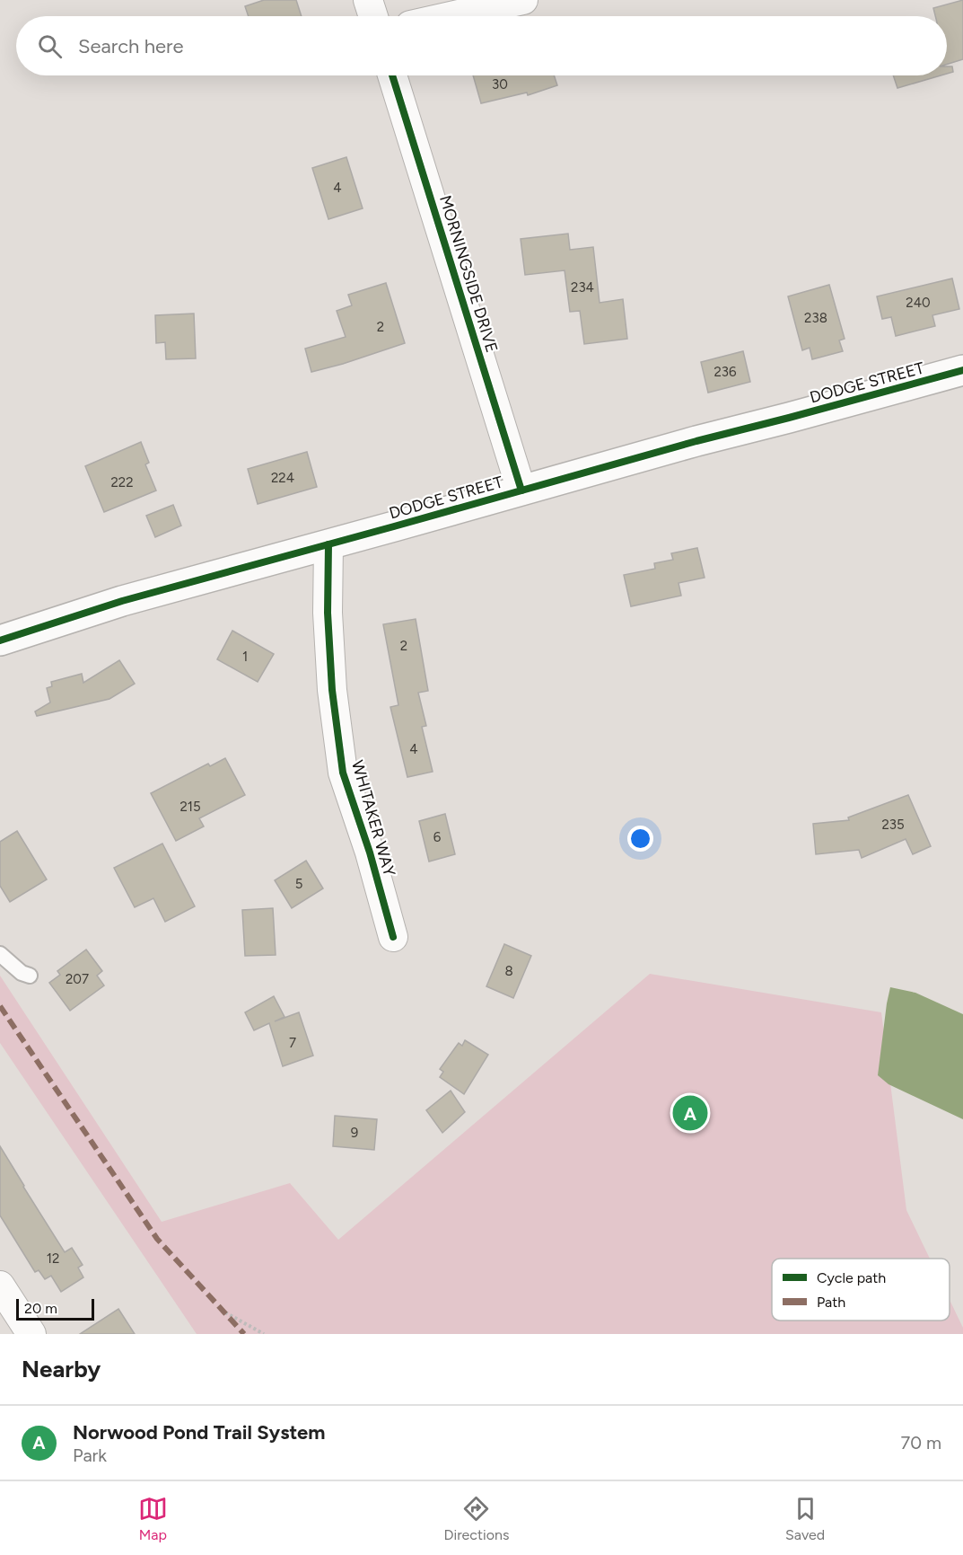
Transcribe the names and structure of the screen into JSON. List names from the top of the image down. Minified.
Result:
{"streets":{"main road":["DODGE STREET"],"street":["MORNINGSIDE DRIVE","WHITAKER WAY"]},"crossings":[["MORNINGSIDE DRIVE","DODGE STREET"],["DODGE STREET","WHITAKER WAY"]],"house_numbers":["30","4","234","240","238","2","236","224","222","2","1","4","215","235","6","5","8","207","7","9","12"],"legend":["Cycle path","Path"],"scale_bar":"20 m","page":{"search":"Search here","pins":"A","scale":"20 m","heading":"Nearby","list":[{"mark":"A","name":"Norwood Pond Trail System","note":"Park","value":"70 m"}],"nav":["Map","Directions","Saved"]}}
